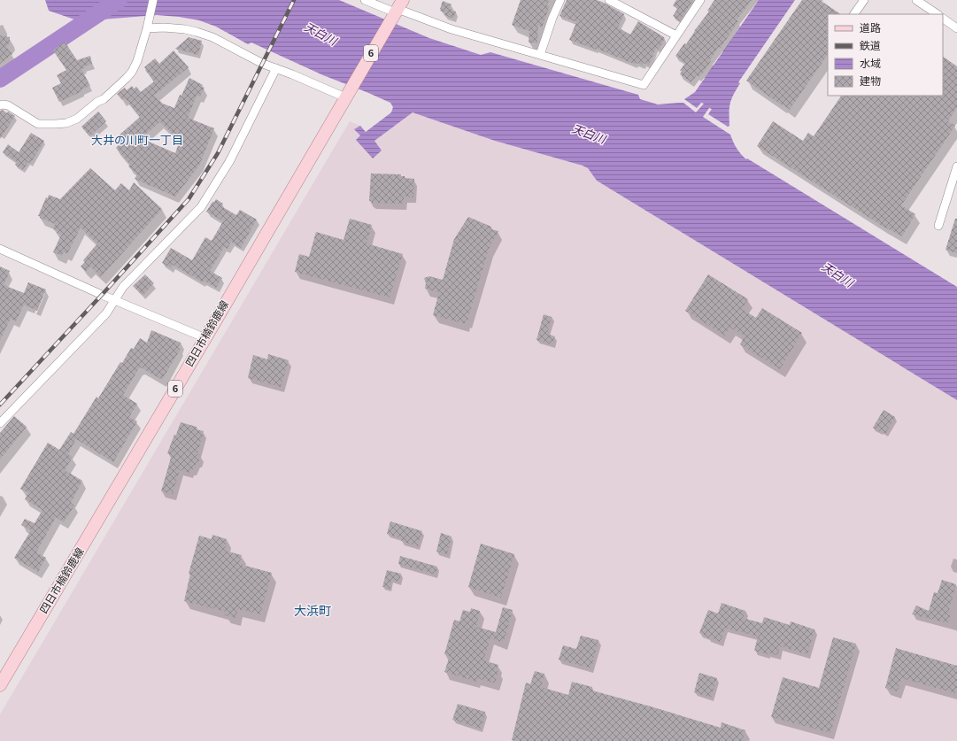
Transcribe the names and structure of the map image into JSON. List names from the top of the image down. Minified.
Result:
{"streets":{"main road":["6","四日市楠鈴鹿線"]},"districts":["大井の川町一丁目","大浜町"],"water":["天白川"],"legend":["道路","鉄道","水域","建物"]}
